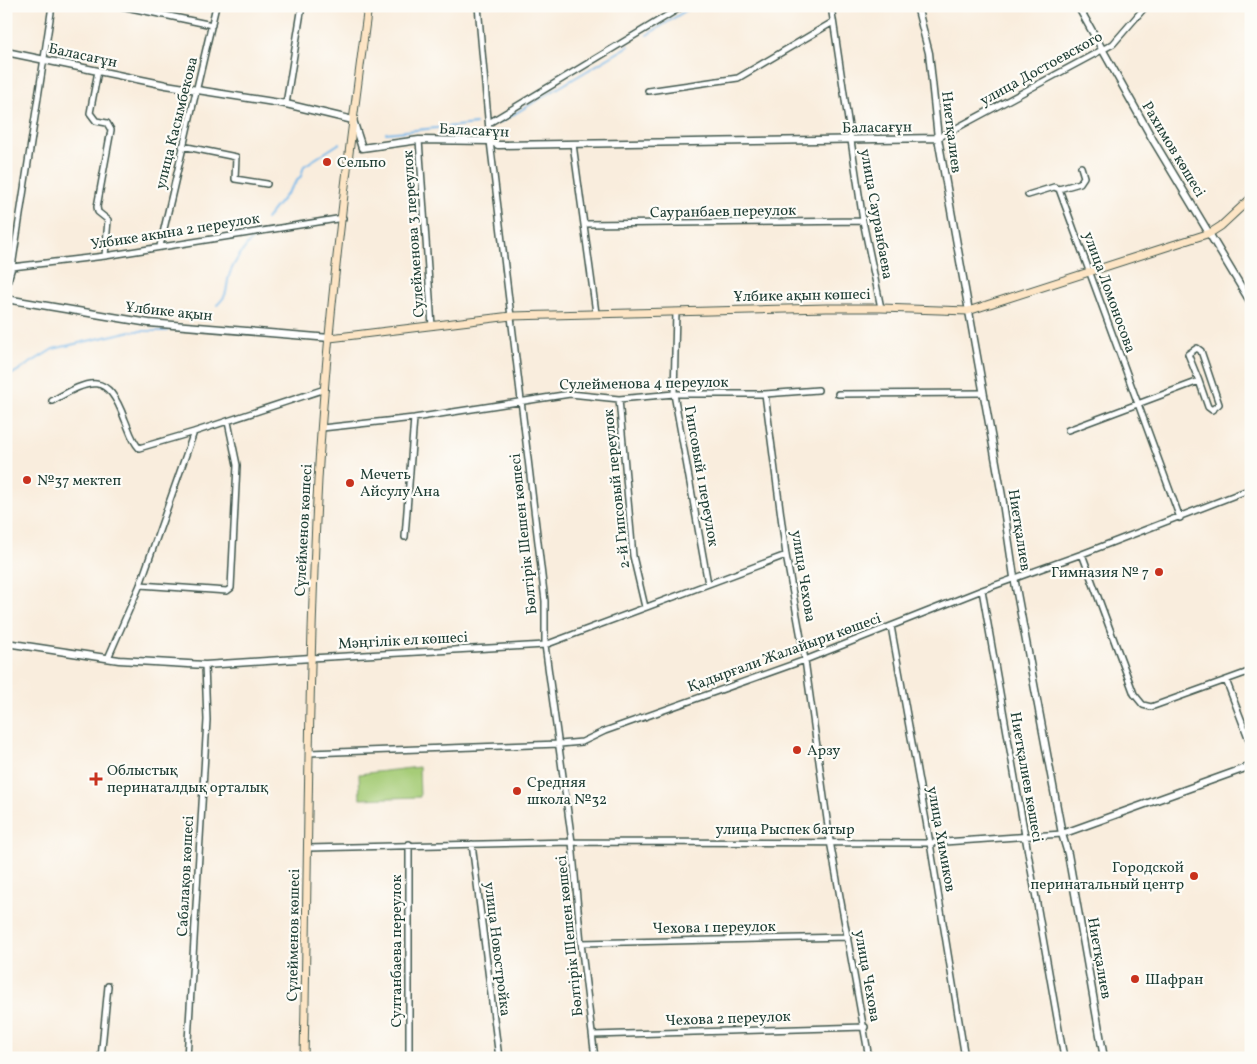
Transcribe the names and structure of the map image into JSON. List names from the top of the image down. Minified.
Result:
{"streets":{"main road":["Ұлбике ақын көшесі","Сүлейменов көшесі"],"street":["Баласағұн","улица Достоевского","улица Касымбекова","Ниетқалиев","Рахимов көшесі","Сауранбаев переулок","улица Сауранбаева","Улбике акына 2 переулок","Сулейменова 3 переулок","улица Ломоносова","Ұлбике ақын","Сулейменова 4 переулок","Гипсовый 1 переулок","2-й Гипсовый переулок","Бөлтірік Шешен көшесі","улица Чехова","Мәңгілік ел көшесі","Қадырғали Жалайыри көшесі","Ниетқалиев көшесі","улица Рыспек батыр","улица Химиков","Сабалақов көшесі","Чехова 1 переулок","улица Новостройка","Султанбаева переулок","Чехова 2 переулок"]},"crossings":[["Баласағұн","улица Достоевского"],["Баласағұн","улица Касымбекова"],["Баласағұн","Ниетқалиев"],["Баласағұн","улица Сауранбаева"],["Баласағұн","Сулейменова 3 переулок"],["Баласағұн","Сүлейменов көшесі"],["Баласағұн","Бөлтірік Шешен көшесі"],["улица Достоевского","Ниетқалиев"],["улица Достоевского","Рахимов көшесі"],["улица Касымбекова","Улбике акына 2 переулок"],["Ниетқалиев","Ұлбике ақын көшесі"],["Ниетқалиев","Қадырғали Жалайыри көшесі"],["Ниетқалиев","улица Рыспек батыр"],["Рахимов көшесі","Ұлбике ақын көшесі"],["Сауранбаев переулок","улица Сауранбаева"],["улица Сауранбаева","Ұлбике ақын көшесі"],["Улбике акына 2 переулок","Сүлейменов көшесі"],["Сулейменова 3 переулок","Ұлбике ақын көшесі"],["улица Ломоносова","Ұлбике ақын көшесі"],["улица Ломоносова","Қадырғали Жалайыри көшесі"],["Ұлбике ақын көшесі","Ұлбике ақын"],["Ұлбике ақын көшесі","Гипсовый 1 переулок"],["Ұлбике ақын көшесі","Сүлейменов көшесі"],["Ұлбике ақын көшесі","Бөлтірік Шешен көшесі"],["Ұлбике ақын","Сүлейменов көшесі"],["Сулейменова 4 переулок","Гипсовый 1 переулок"],["Сулейменова 4 переулок","2-й Гипсовый переулок"],["Сулейменова 4 переулок","Сүлейменов көшесі"],["Сулейменова 4 переулок","Бөлтірік Шешен көшесі"],["Сулейменова 4 переулок","улица Чехова"],["Гипсовый 1 переулок","Мәңгілік ел көшесі"],["2-й Гипсовый переулок","Мәңгілік ел көшесі"],["Сүлейменов көшесі","Мәңгілік ел көшесі"],["Сүлейменов көшесі","Қадырғали Жалайыри көшесі"],["Сүлейменов көшесі","улица Рыспек батыр"],["Бөлтірік Шешен көшесі","Мәңгілік ел көшесі"],["Бөлтірік Шешен көшесі","Қадырғали Жалайыри көшесі"],["Бөлтірік Шешен көшесі","улица Рыспек батыр"],["Бөлтірік Шешен көшесі","Чехова 1 переулок"],["Бөлтірік Шешен көшесі","Чехова 2 переулок"],["улица Чехова","Мәңгілік ел көшесі"],["улица Чехова","Қадырғали Жалайыри көшесі"],["улица Чехова","улица Рыспек батыр"],["улица Чехова","Чехова 1 переулок"],["улица Чехова","Чехова 2 переулок"],["Мәңгілік ел көшесі","Сабалақов көшесі"],["Қадырғали Жалайыри көшесі","Ниетқалиев көшесі"],["Қадырғали Жалайыри көшесі","улица Химиков"],["Ниетқалиев көшесі","улица Рыспек батыр"],["улица Рыспек батыр","улица Химиков"],["улица Рыспек батыр","улица Новостройка"],["улица Рыспек батыр","Султанбаева переулок"]],"places":{"other":["Сельпо","№37 мектеп","Мечеть Айсулу Ана","Гимназия № 7","Арзу","Средняя школа №32","Городской перинатальный центр","Шафран"],"health":["Облыстық перинаталдық орталық"]}}
